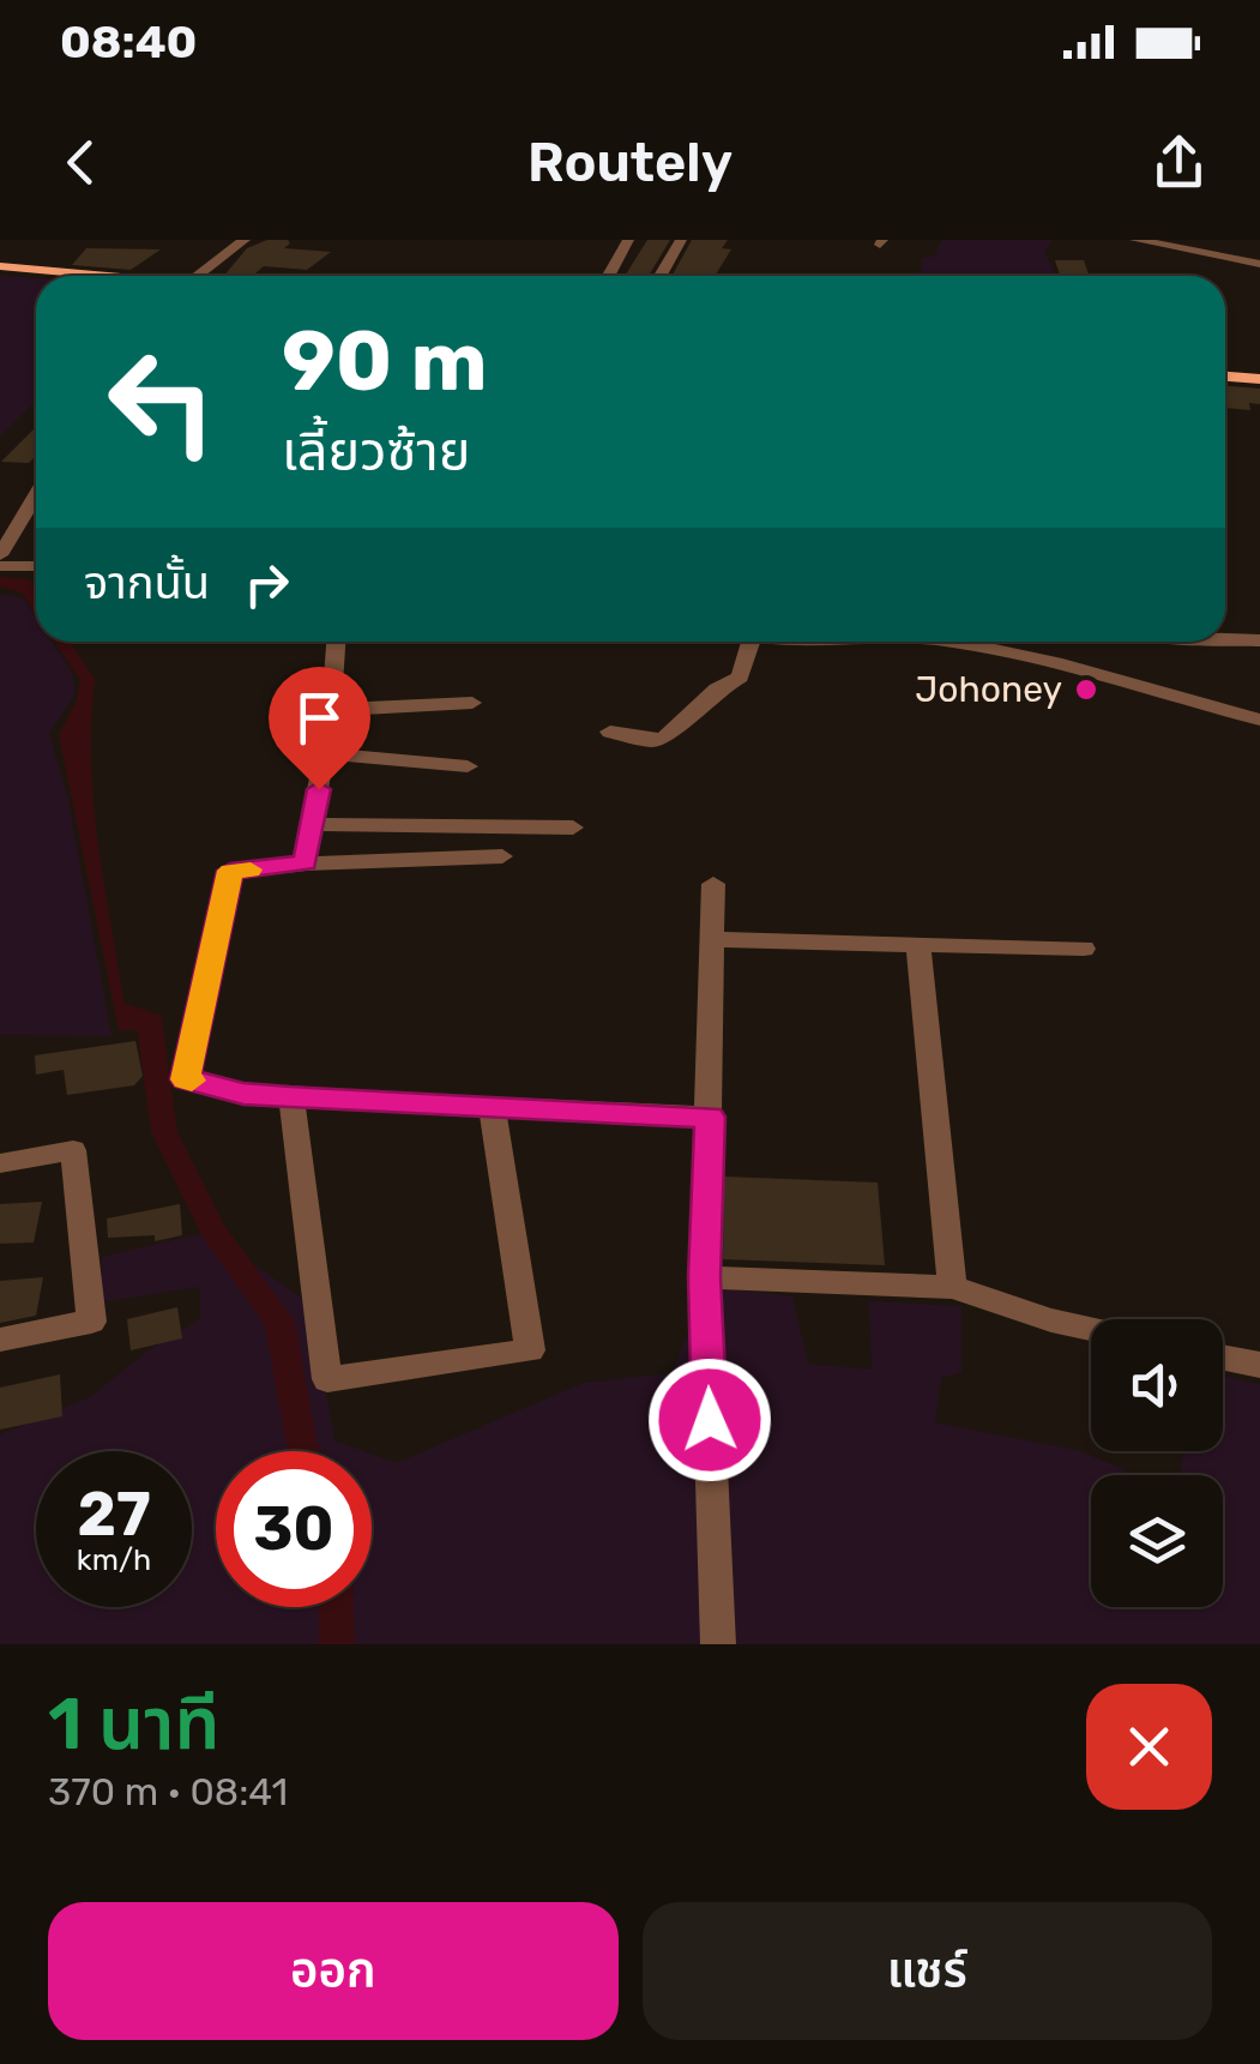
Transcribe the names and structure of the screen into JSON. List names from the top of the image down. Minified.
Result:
{"places":["Johoney"],"page":{"status":"08:40","header":"Routely","turn":["90 m","เลี้ยวซ้าย"],"then":"จากนั้น","speed":"27 km/h","limit":"30","heading":["1 นาที","370 m · 08:41"],"buttons":["ออก","แชร์"]}}
